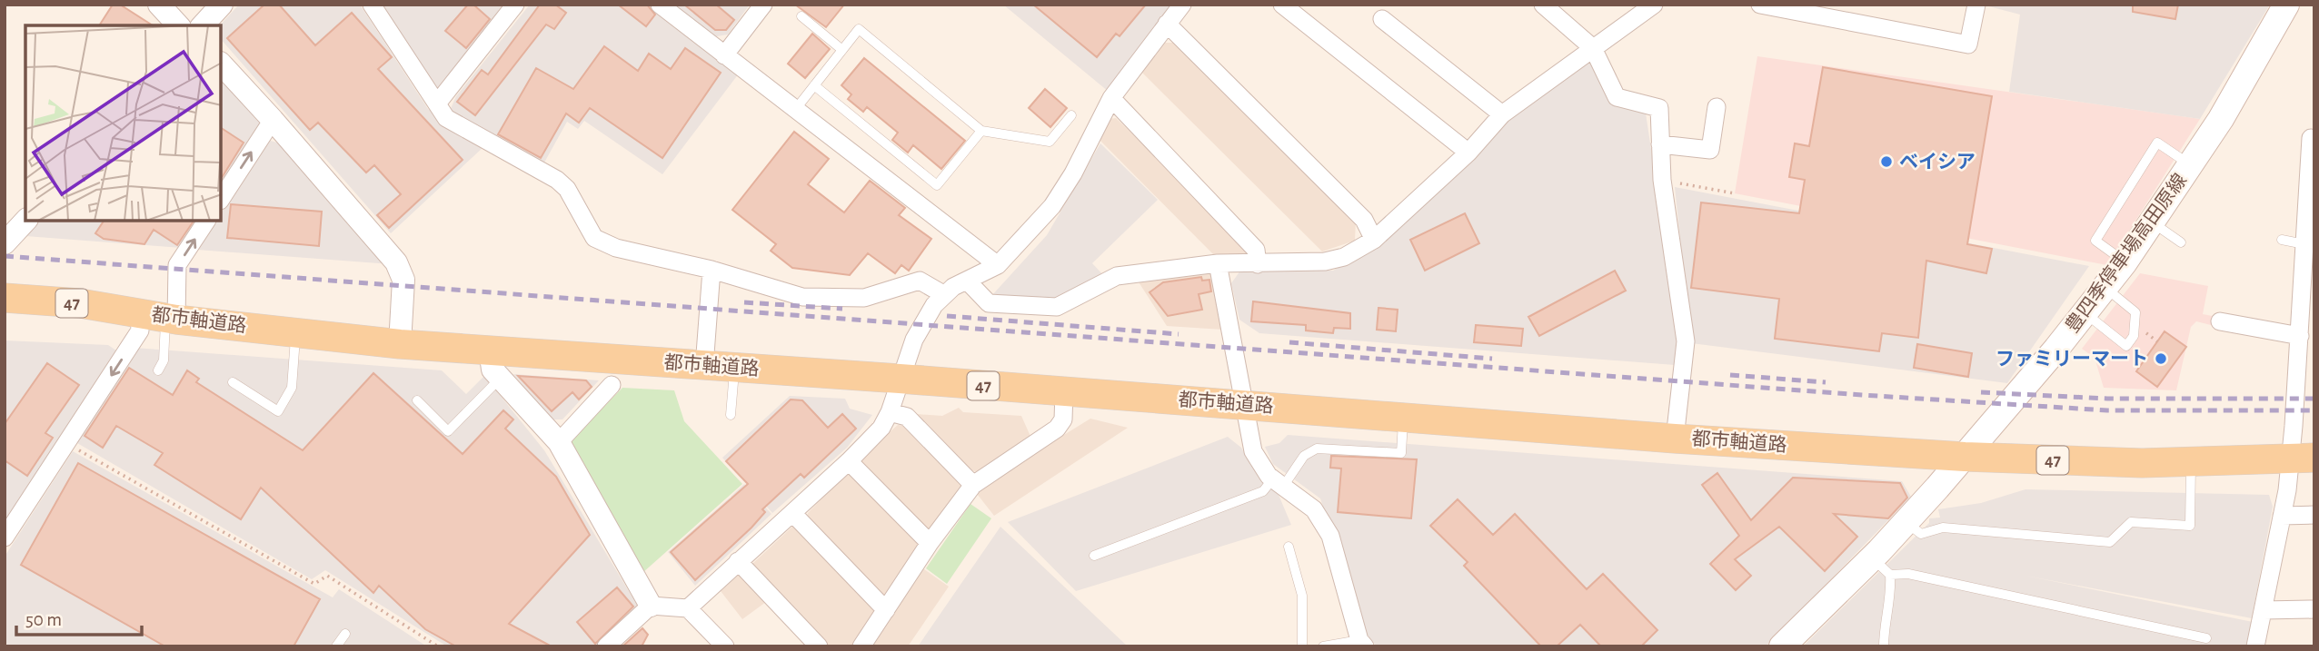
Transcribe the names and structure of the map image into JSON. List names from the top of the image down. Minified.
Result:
{"streets":{"main road":["豊四季停車場高田原線","47","都市軸道路"]},"crossings":[["豊四季停車場高田原線","都市軸道路"]],"places":["ベイシア","ファミリーマート"],"scale_bar":"50 m"}
